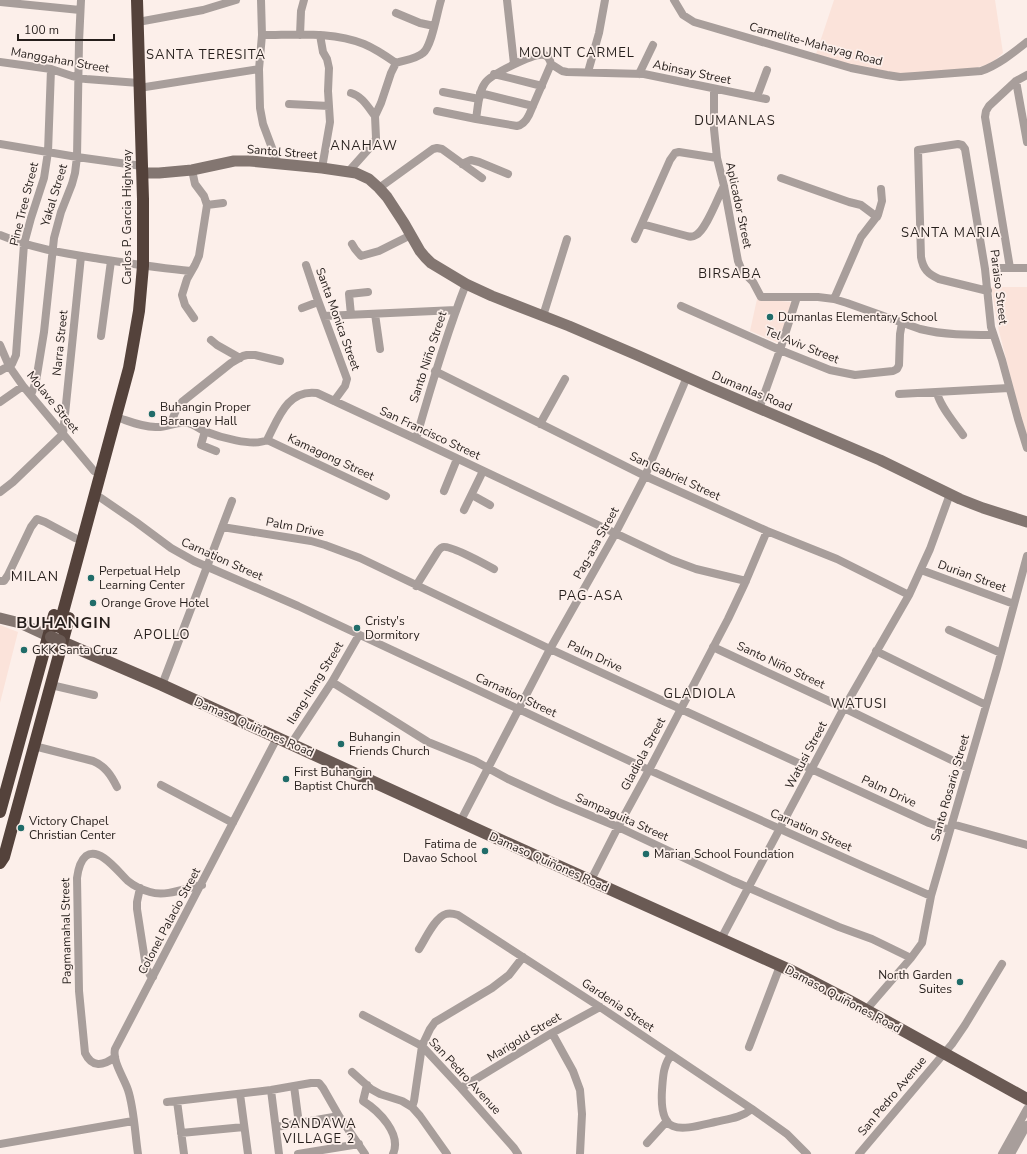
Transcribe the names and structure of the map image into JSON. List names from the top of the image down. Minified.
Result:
{"streets":{"highway":["Carlos P. Garcia Highway"],"main road":["Santol Street","Dumanlas Road","Damaso Quiñones Road"],"street":["Carmelite-Mahayag Road","Manggahan Street","Abinsay Street","Yakal Street","Pine Tree Street","Aplicador Street","Paraiso Street","Santa Monica Street","Narra Street","Tel Aviv Street","Santo Niño Street","Molave Street","San Francisco Street","Kamagong Street","San Gabriel Street","Palm Drive","Pag-asa Street","Carnation Street","Durian Street","Ilang-Ilang Street","Gladiola Street","Watusi Street","Santo Rosario Street","Sampaguita Street","Colonel Palacio Street","Pagmamahal Street","Gardenia Street","Marigold Street","San Pedro Avenue"]},"crossings":[["Manggahan Street","Yakal Street"],["Manggahan Street","Pine Tree Street"],["Manggahan Street","Carlos P. Garcia Highway"],["Abinsay Street","Aplicador Street"],["Santol Street","Carlos P. Garcia Highway"],["Santol Street","Santo Niño Street"],["Santol Street","Dumanlas Road"],["Yakal Street","Molave Street"],["Pine Tree Street","Molave Street"],["Aplicador Street","Paraiso Street"],["Aplicador Street","Tel Aviv Street"],["Carlos P. Garcia Highway","Molave Street"],["Carlos P. Garcia Highway","Carnation Street"],["Carlos P. Garcia Highway","Damaso Quiñones Road"],["Santa Monica Street","San Francisco Street"],["Narra Street","Molave Street"],["Santo Niño Street","Dumanlas Road"],["Santo Niño Street","San Francisco Street"],["Santo Niño Street","San Gabriel Street"],["Santo Niño Street","Gladiola Street"],["Santo Niño Street","Watusi Street"],["Santo Niño Street","Santo Rosario Street"],["Dumanlas Road","Pag-asa Street"],["Dumanlas Road","Watusi Street"],["San Francisco Street","Kamagong Street"],["San Francisco Street","Pag-asa Street"],["San Francisco Street","Gladiola Street"],["San Gabriel Street","Pag-asa Street"],["San Gabriel Street","Gladiola Street"],["San Gabriel Street","Watusi Street"],["Palm Drive","Pag-asa Street"],["Palm Drive","Gladiola Street"],["Palm Drive","Watusi Street"],["Palm Drive","Santo Rosario Street"],["Pag-asa Street","Carnation Street"],["Pag-asa Street","Damaso Quiñones Road"],["Pag-asa Street","Sampaguita Street"],["Carnation Street","Ilang-Ilang Street"],["Carnation Street","Gladiola Street"],["Carnation Street","Watusi Street"],["Carnation Street","Santo Rosario Street"],["Durian Street","Watusi Street"],["Durian Street","Santo Rosario Street"],["Ilang-Ilang Street","Damaso Quiñones Road"],["Ilang-Ilang Street","Sampaguita Street"],["Damaso Quiñones Road","Gladiola Street"],["Damaso Quiñones Road","Watusi Street"],["Damaso Quiñones Road","Santo Rosario Street"],["Damaso Quiñones Road","Colonel Palacio Street"],["Damaso Quiñones Road","San Pedro Avenue"],["Gladiola Street","Sampaguita Street"],["Watusi Street","Sampaguita Street"],["Santo Rosario Street","Sampaguita Street"],["Colonel Palacio Street","Pagmamahal Street"],["Gardenia Street","Marigold Street"],["Marigold Street","San Pedro Avenue"]],"districts":["MOUNT CARMEL","SANTA TERESITA","DUMANLAS","ANAHAW","SANTA MARIA","BIRSABA","MILAN","PAG-ASA","BUHANGIN","APOLLO","GLADIOLA","WATUSI","SANDAWA VILLAGE 2"],"places":["Dumanlas Elementary School","Buhangin Proper Barangay Hall","Perpetual Help Learning Center","Orange Grove Hotel","Cristy's Dormitory","GKK Santa Cruz","Buhangin Friends Church","First Buhangin Baptist Church","Victory Chapel Christian Center","Fatima de Davao School","Marian School Foundation","North Garden Suites"],"scale_bar":"100 m"}
